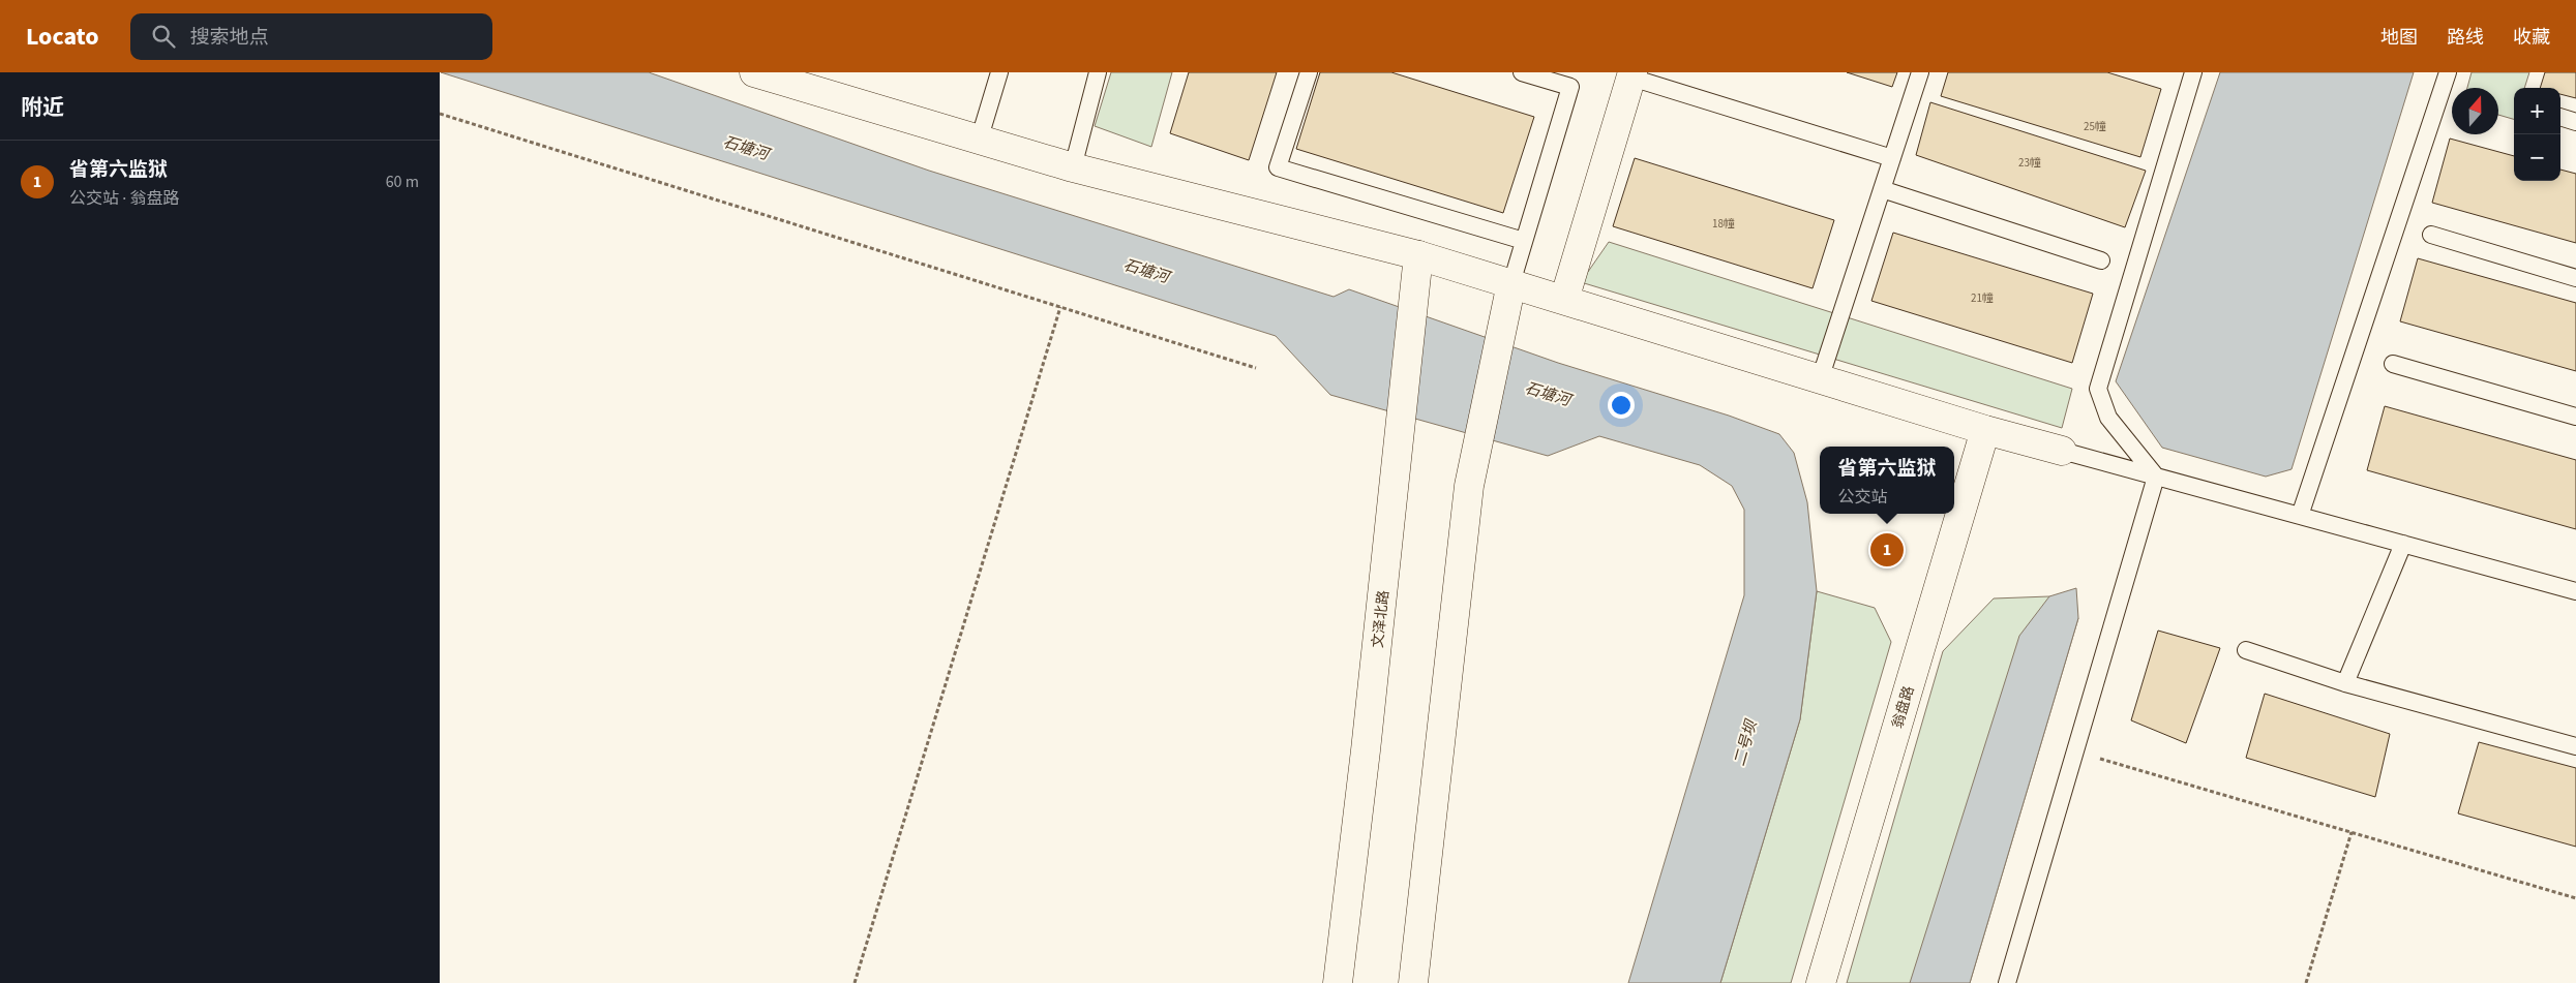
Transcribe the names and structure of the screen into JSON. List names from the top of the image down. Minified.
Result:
{"streets":{"street":["文泽北路","翁盘路"]},"water":["石塘河","二号坝"],"house_numbers":["25幢","23幢","18幢","21幢"],"north":"top","page":{"header":"Locato","search":"搜索地点","nav":["地图","路线","收藏"],"heading":"附近","map_buttons":["+","−"],"list":[{"mark":"1","name":"省第六监狱","note":"公交站 · 翁盘路","value":"60 m"}],"popup":["省第六监狱","公交站"],"pins":"1"}}
